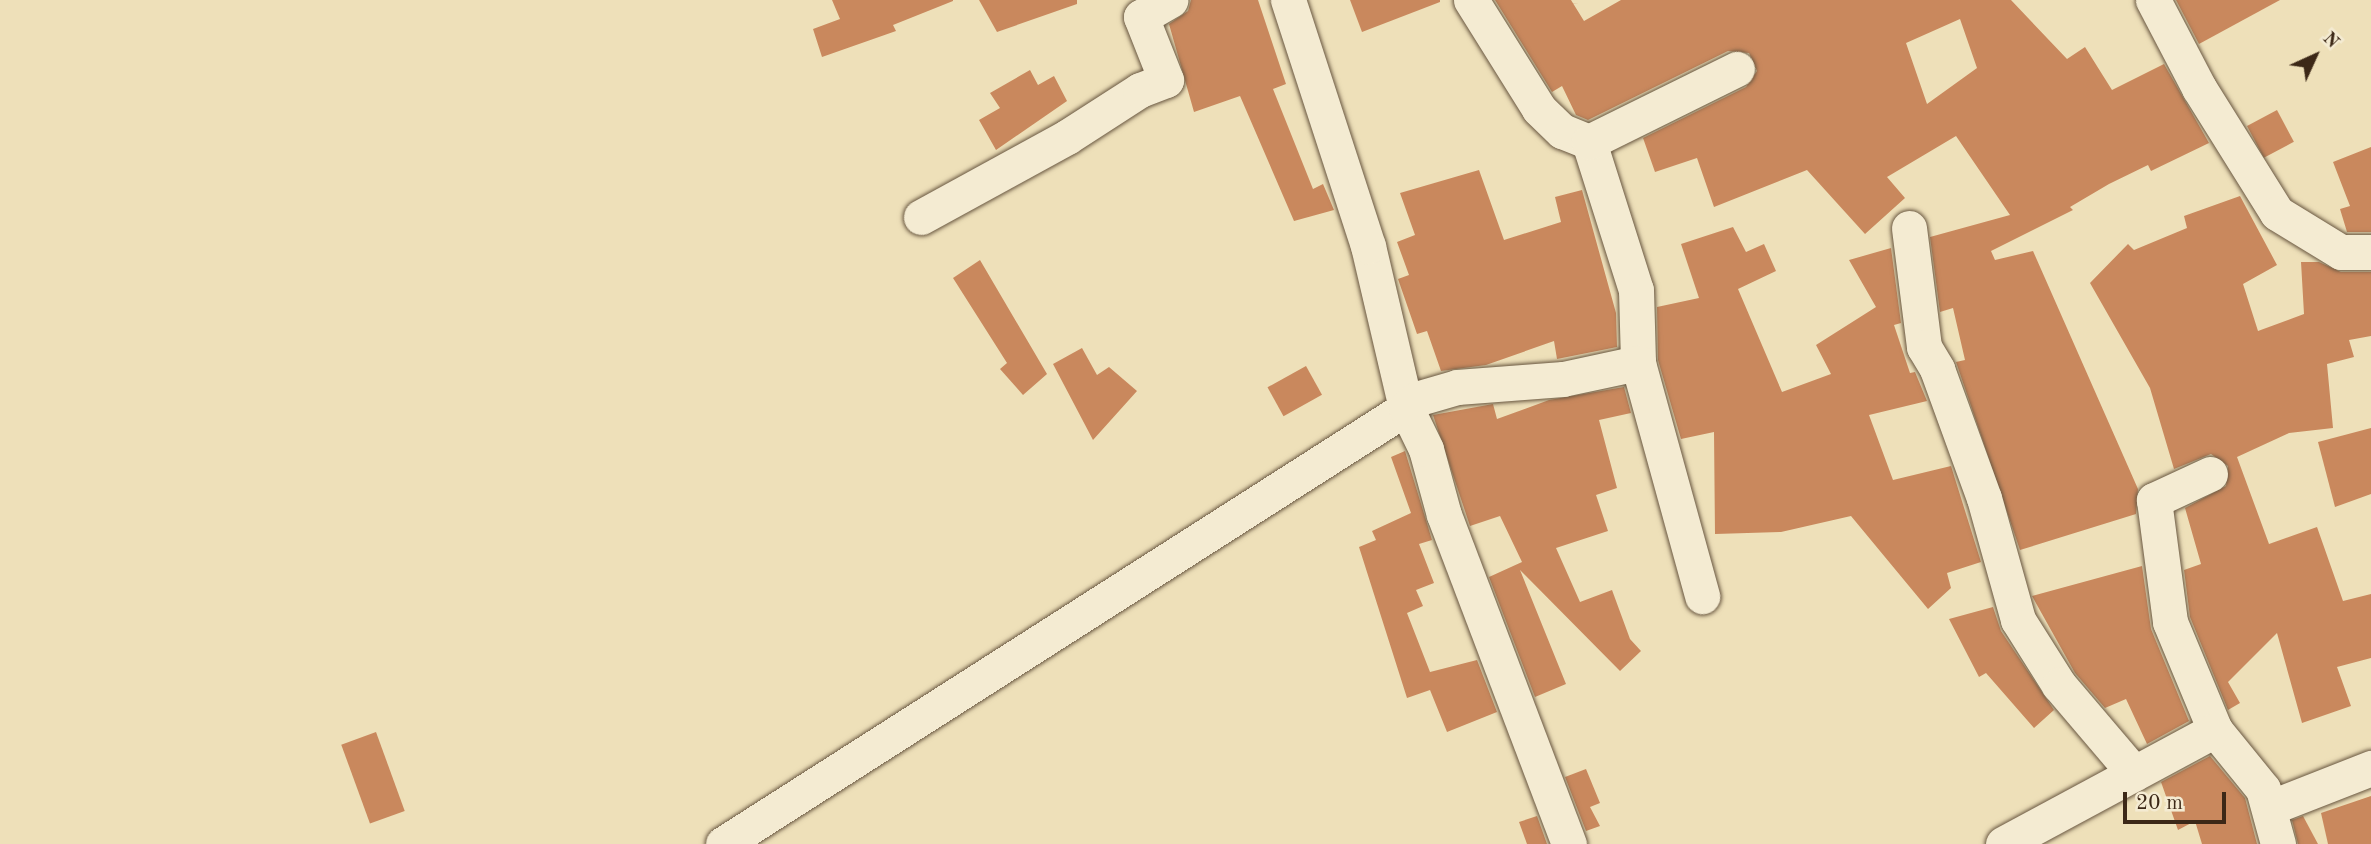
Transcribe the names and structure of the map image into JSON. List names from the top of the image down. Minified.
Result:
{"scale_bar":"20 m","north":"top right"}
